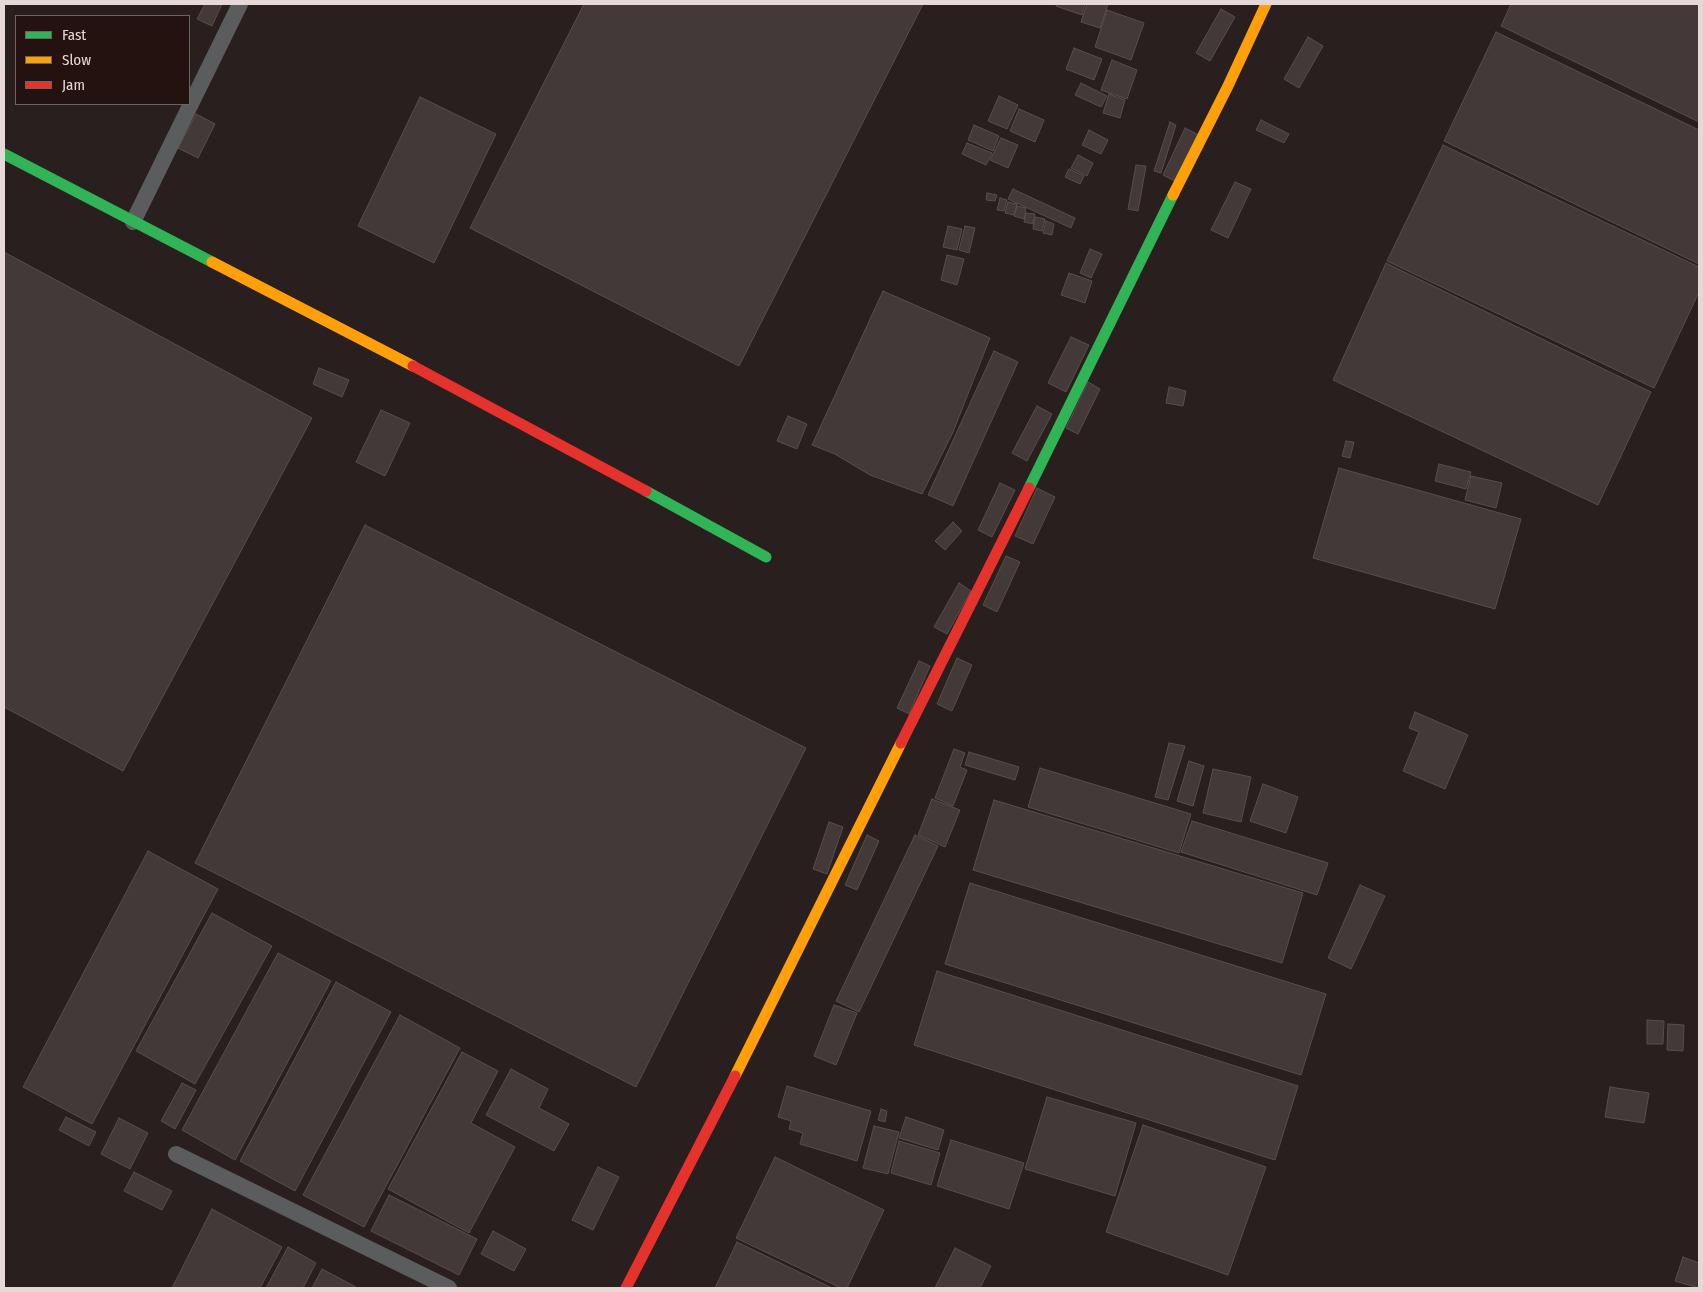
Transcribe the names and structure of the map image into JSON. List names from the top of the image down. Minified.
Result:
{"legend":["Fast","Slow","Jam"]}
